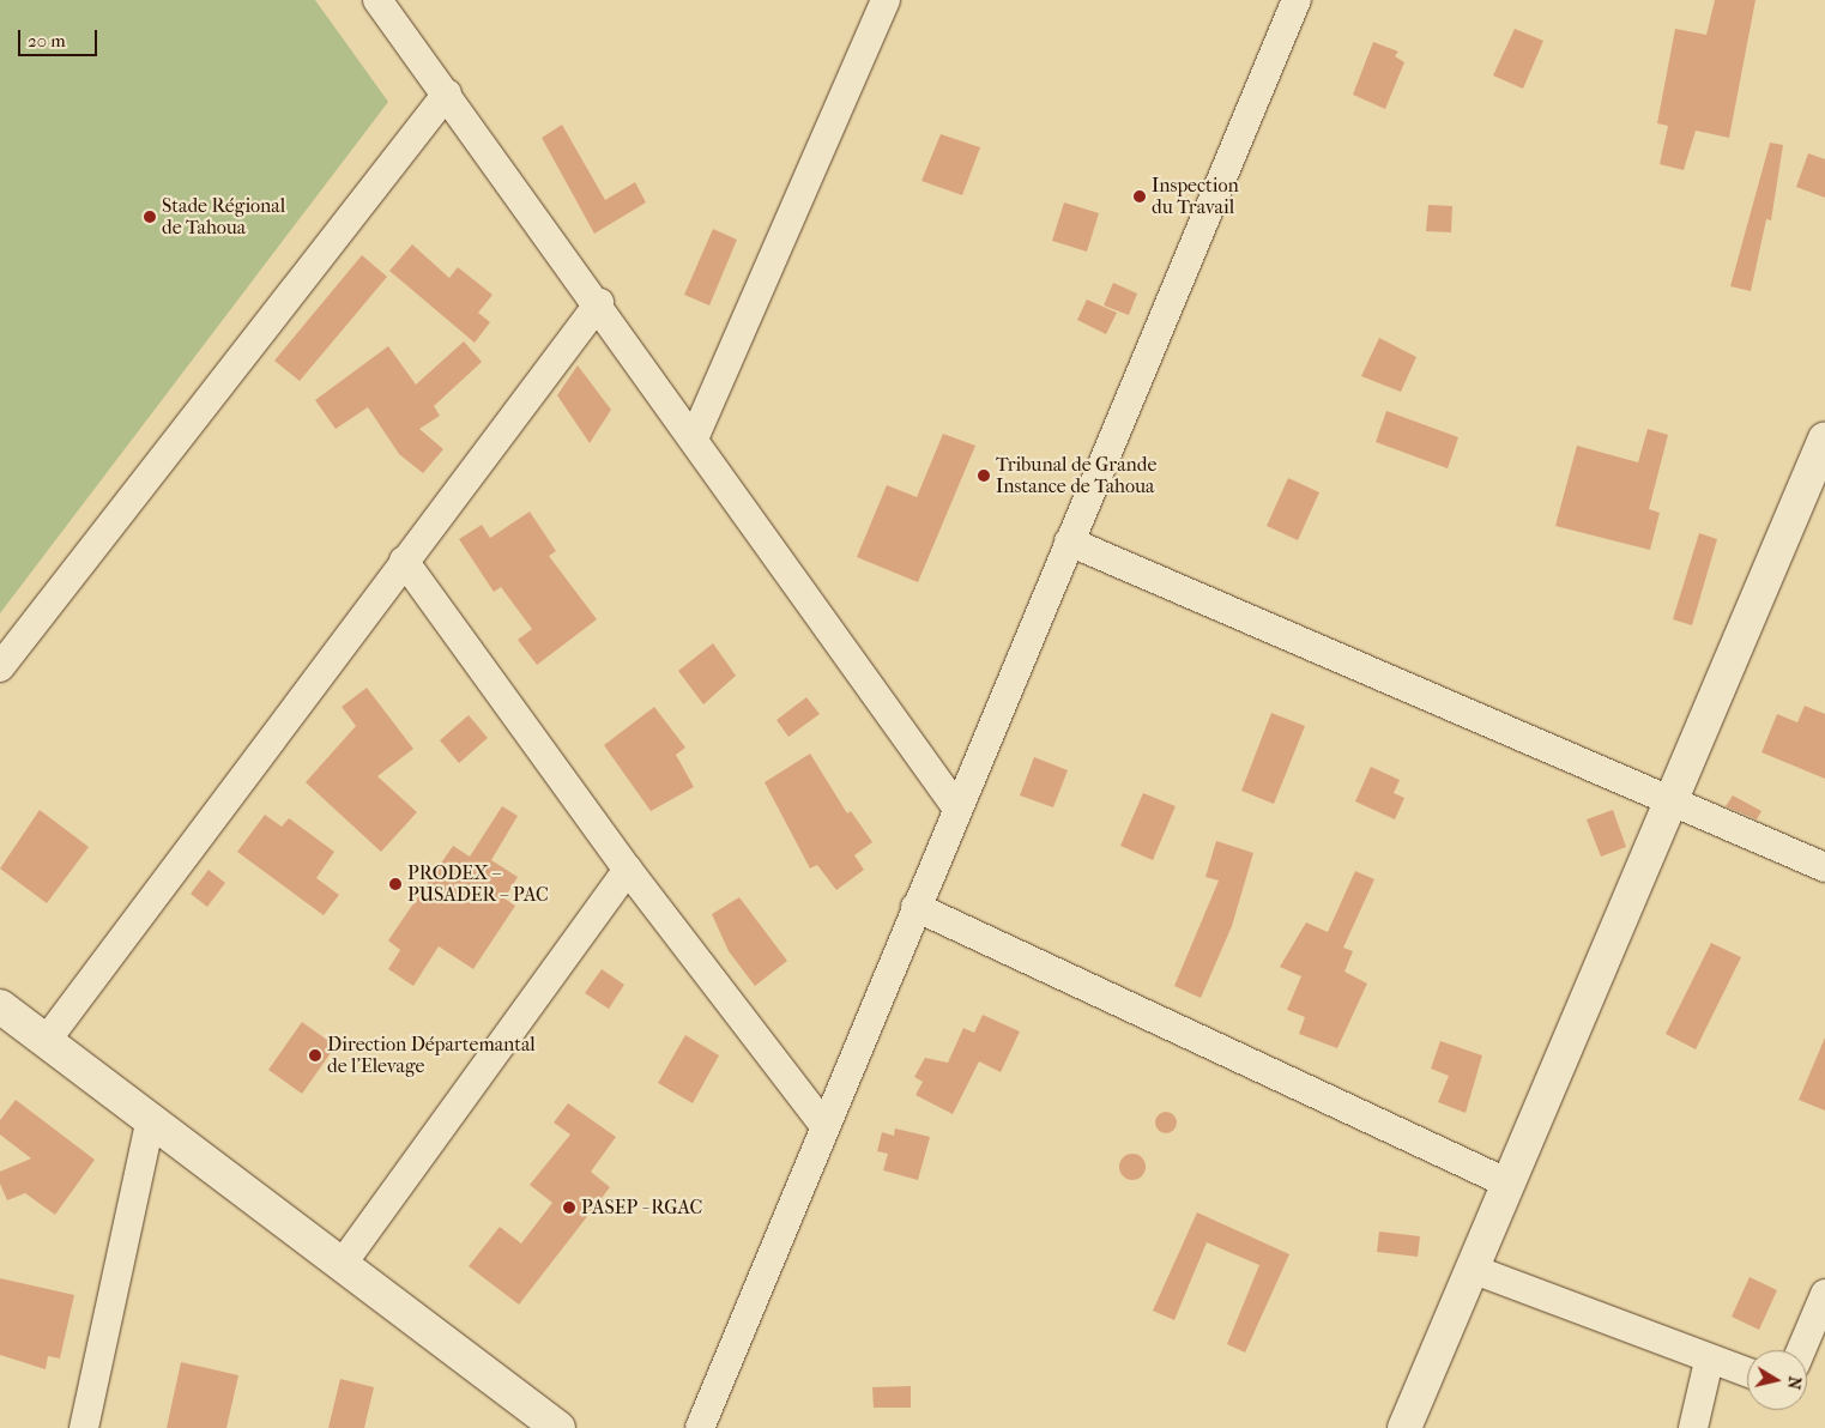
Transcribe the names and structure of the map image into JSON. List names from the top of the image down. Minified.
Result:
{"places":["Inspection du Travail","Stade Régional de Tahoua","Tribunal de Grande Instance de Tahoua","PRODEX – PUSADER – PAC","Direction Départemantal de l'Elevage","PASEP - RGAC"],"scale_bar":"20 m","north":"right"}
